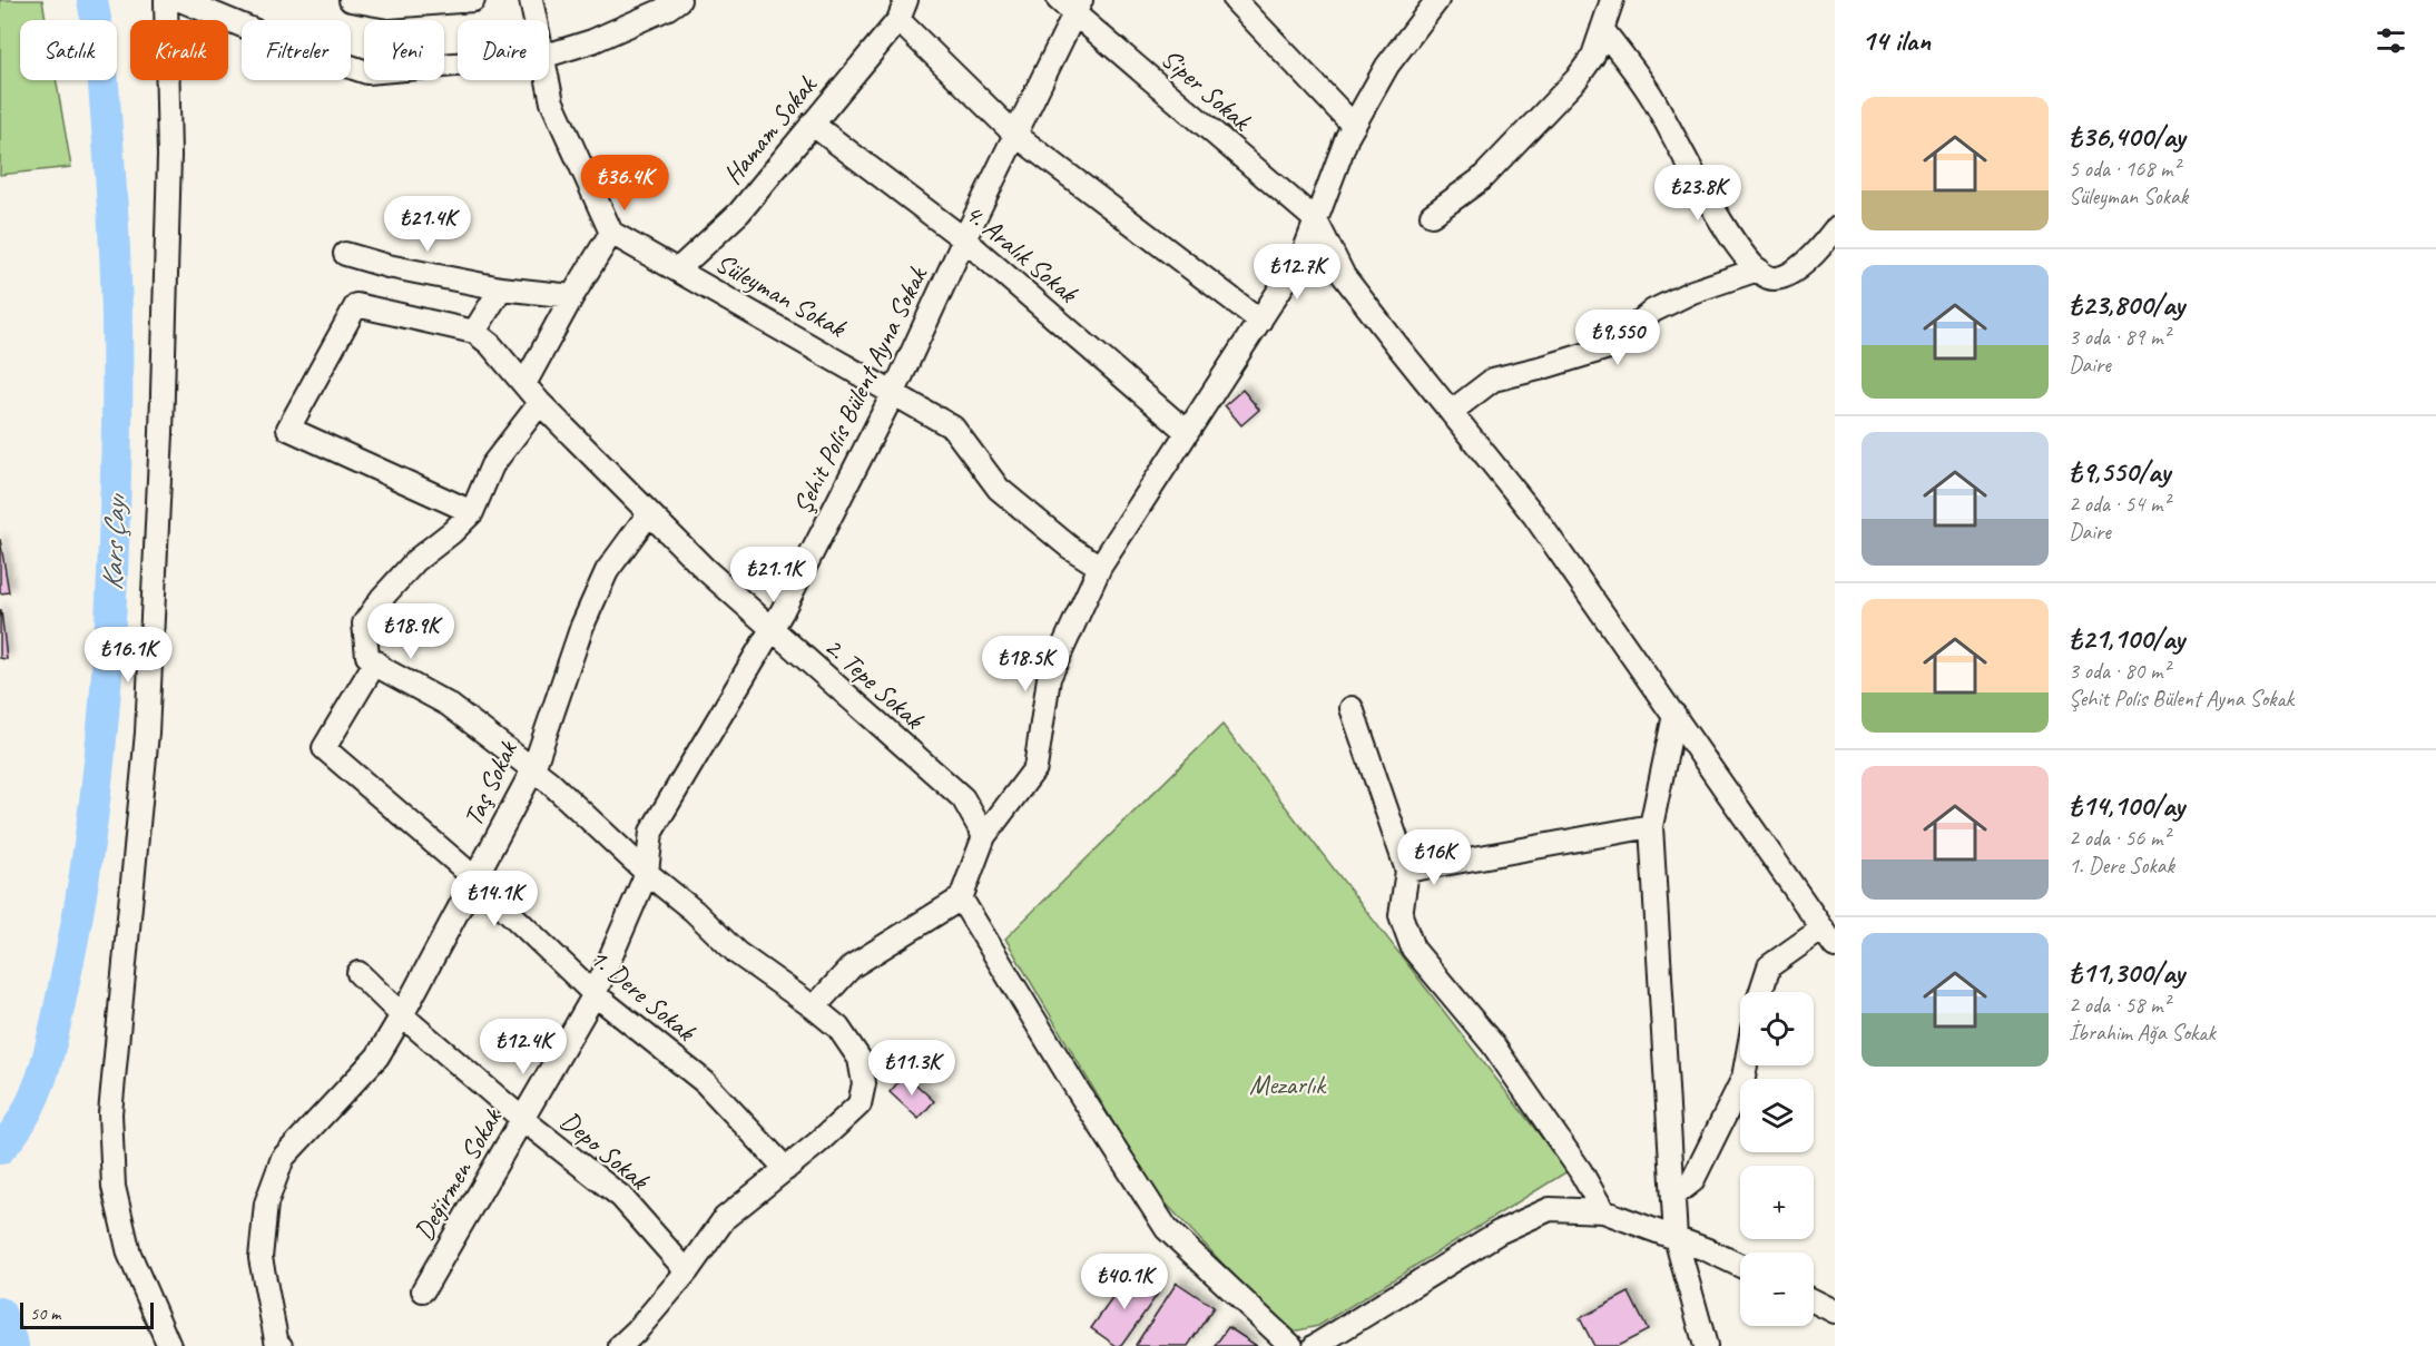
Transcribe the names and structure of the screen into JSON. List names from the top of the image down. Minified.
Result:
{"streets":{"street":["Siper Sokak","Hamam Sokak","4. Aralık Sokak","Süleyman Sokak","Şehit Polis Bülent Ayna Sokak","2. Tepe Sokak","Taş Sokak","1. Dere Sokak","Depo Sokak","Değirmen Sokak"]},"crossings":[["Siper Sokak","Şehit Polis Bülent Ayna Sokak"],["Hamam Sokak","4. Aralık Sokak"],["Hamam Sokak","Süleyman Sokak"],["4. Aralık Sokak","Şehit Polis Bülent Ayna Sokak"],["Süleyman Sokak","Şehit Polis Bülent Ayna Sokak"],["Şehit Polis Bülent Ayna Sokak","2. Tepe Sokak"],["Şehit Polis Bülent Ayna Sokak","Değirmen Sokak"],["2. Tepe Sokak","Taş Sokak"],["Taş Sokak","1. Dere Sokak"],["Taş Sokak","Depo Sokak"],["1. Dere Sokak","Değirmen Sokak"],["Depo Sokak","Değirmen Sokak"]],"water":["Kars Çayı"],"parks":["Mezarlık"],"scale_bar":"50 m","page":{"heading":"14 ilan","chip":["Satılık","Kiralık","Filtreler","Yeni","Daire"],"list":[{"name":"₺36,400/ay","note":"5 oda · 168 m² · Süleyman Sokak"},{"name":"₺23,800/ay","note":"3 oda · 89 m² · Daire"},{"name":"₺9,550/ay","note":"2 oda · 54 m² · Daire"},{"name":"₺21,100/ay","note":"3 oda · 80 m² · Şehit Polis Bülent Ayna Sokak"},{"name":"₺14,100/ay","note":"2 oda · 56 m² · 1. Dere Sokak"},{"name":"₺11,300/ay","note":"2 oda · 58 m² · İbrahim Ağa Sokak"}],"price":["₺36.4K","₺23.8K","₺21.4K","₺12.7K","₺9,550","₺21.1K","₺18.9K","₺16.1K","₺18.5K","₺16K","₺14.1K","₺12.4K","₺11.3K","₺40.1K"],"map_buttons":["+","−"],"scale":"50 m"}}
